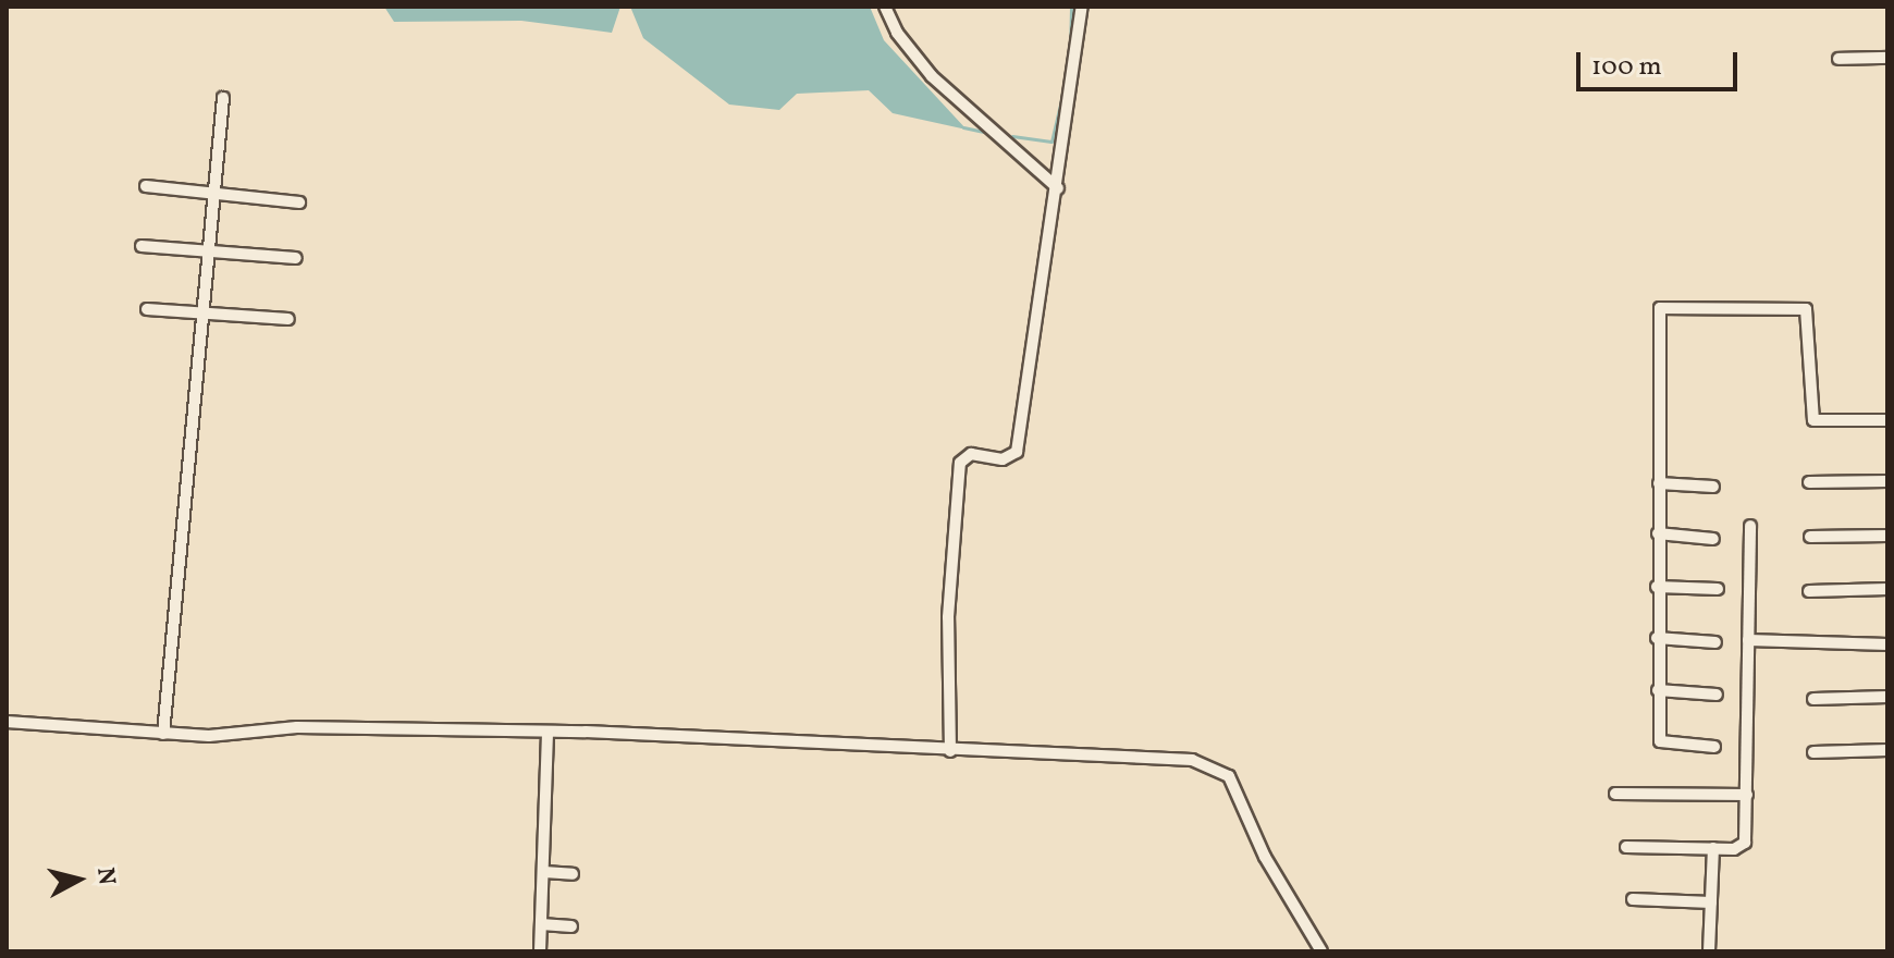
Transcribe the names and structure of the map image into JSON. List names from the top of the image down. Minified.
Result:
{"scale_bar":"100 m","north":"right"}
